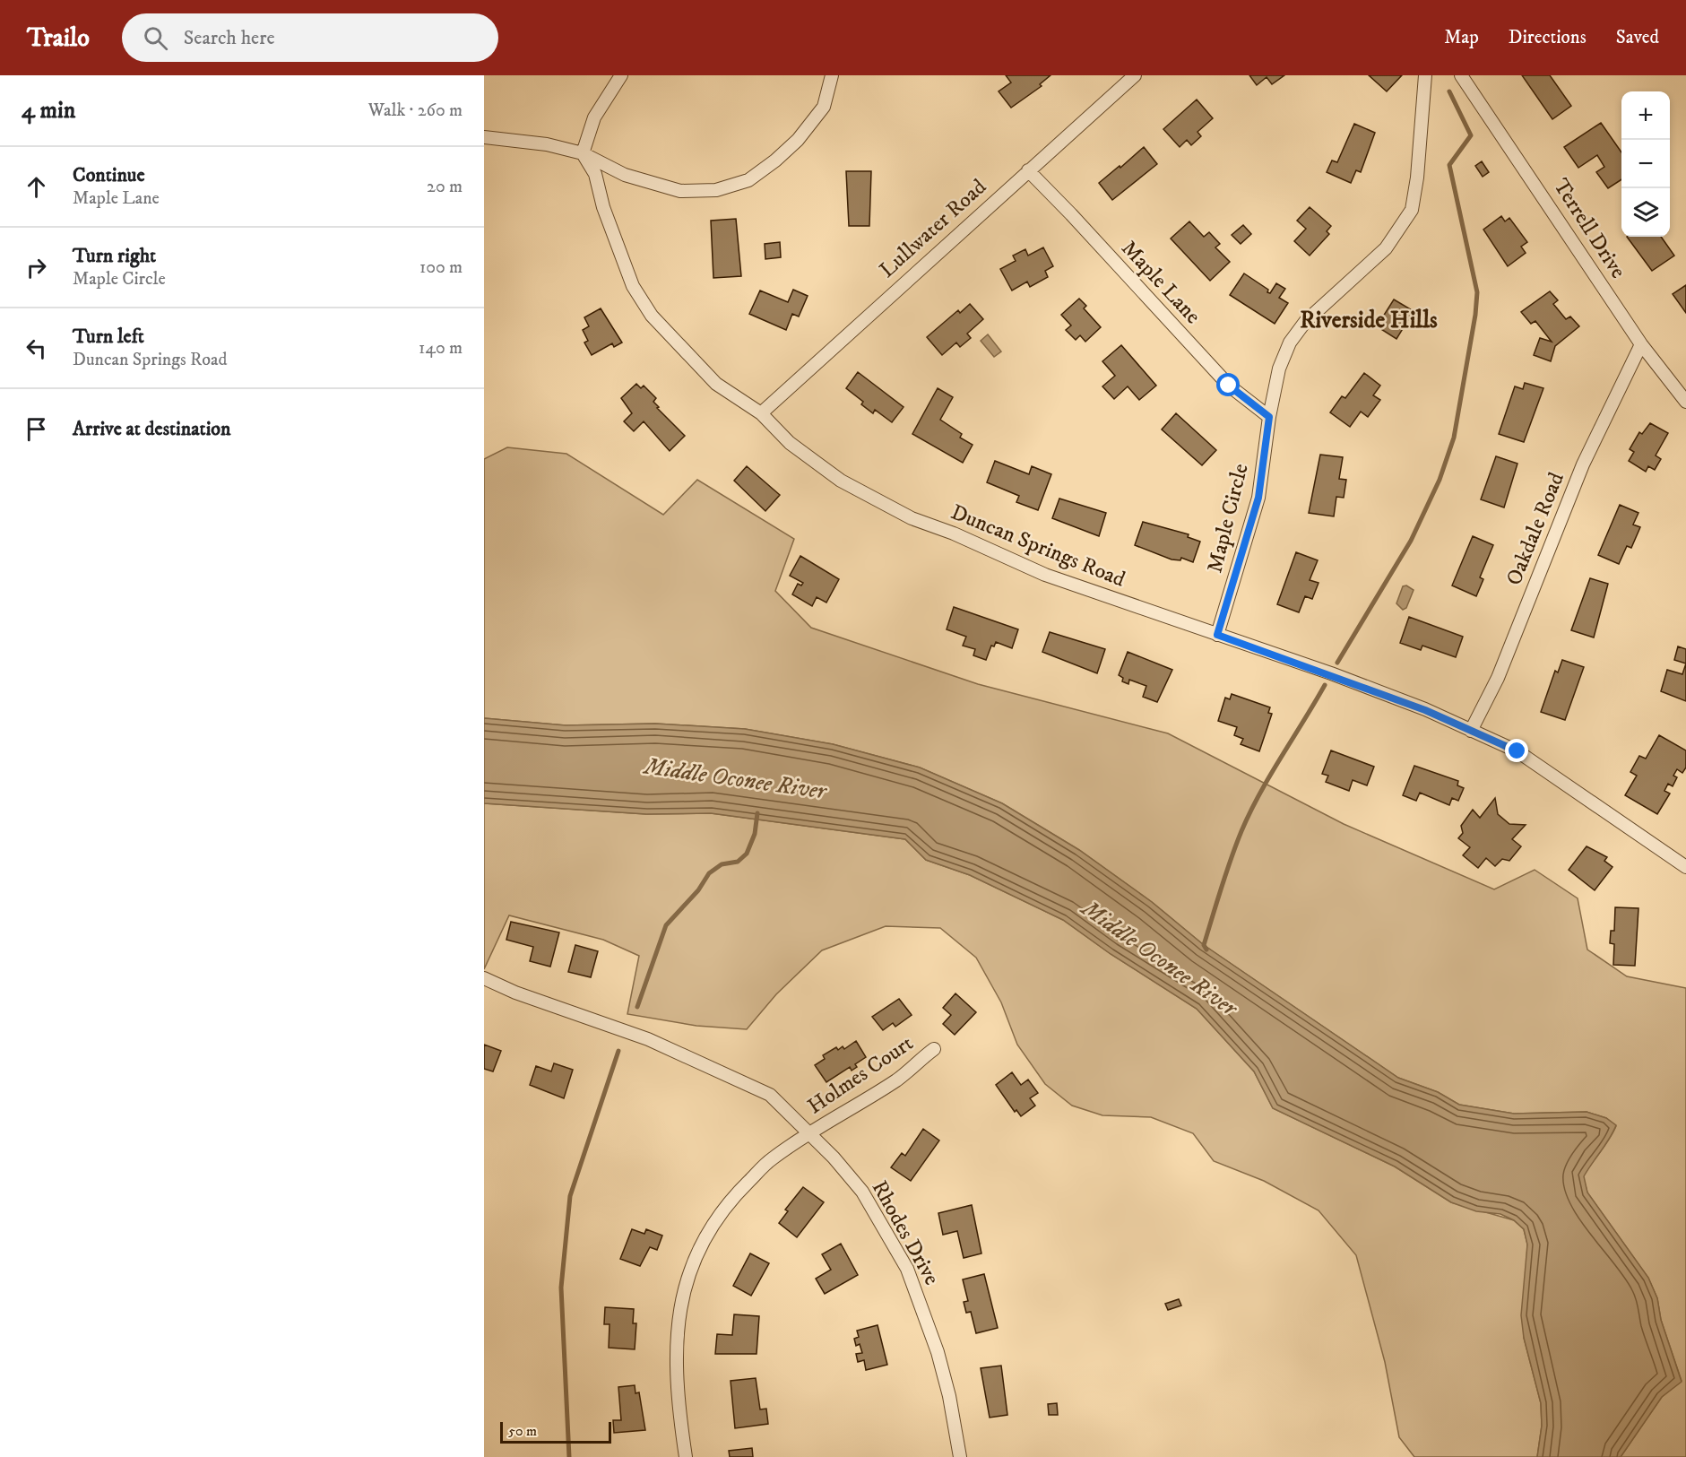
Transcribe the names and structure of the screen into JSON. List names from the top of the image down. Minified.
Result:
{"streets":{"street":["Lullwater Road","Terrell Drive","Maple Lane","Maple Circle","Oakdale Road","Duncan Springs Road","Holmes Court","Rhodes Drive"]},"crossings":[["Lullwater Road","Maple Lane"],["Lullwater Road","Duncan Springs Road"],["Terrell Drive","Oakdale Road"],["Maple Lane","Maple Circle"],["Maple Circle","Duncan Springs Road"],["Oakdale Road","Duncan Springs Road"],["Holmes Court","Rhodes Drive"]],"districts":["Riverside Hills"],"water":["Middle Oconee River"],"scale_bar":"50 m","page":{"header":"Trailo","search":"Search here","nav":["Map","Directions","Saved"],"heading":["4 min","Walk · 260 m"],"map_buttons":["+","−"],"list":[["Continue","Maple Lane","20 m"],["Turn right","Maple Circle","100 m"],["Turn left","Duncan Springs Road","140 m"],"Arrive at destination"],"scale":"50 m"}}
